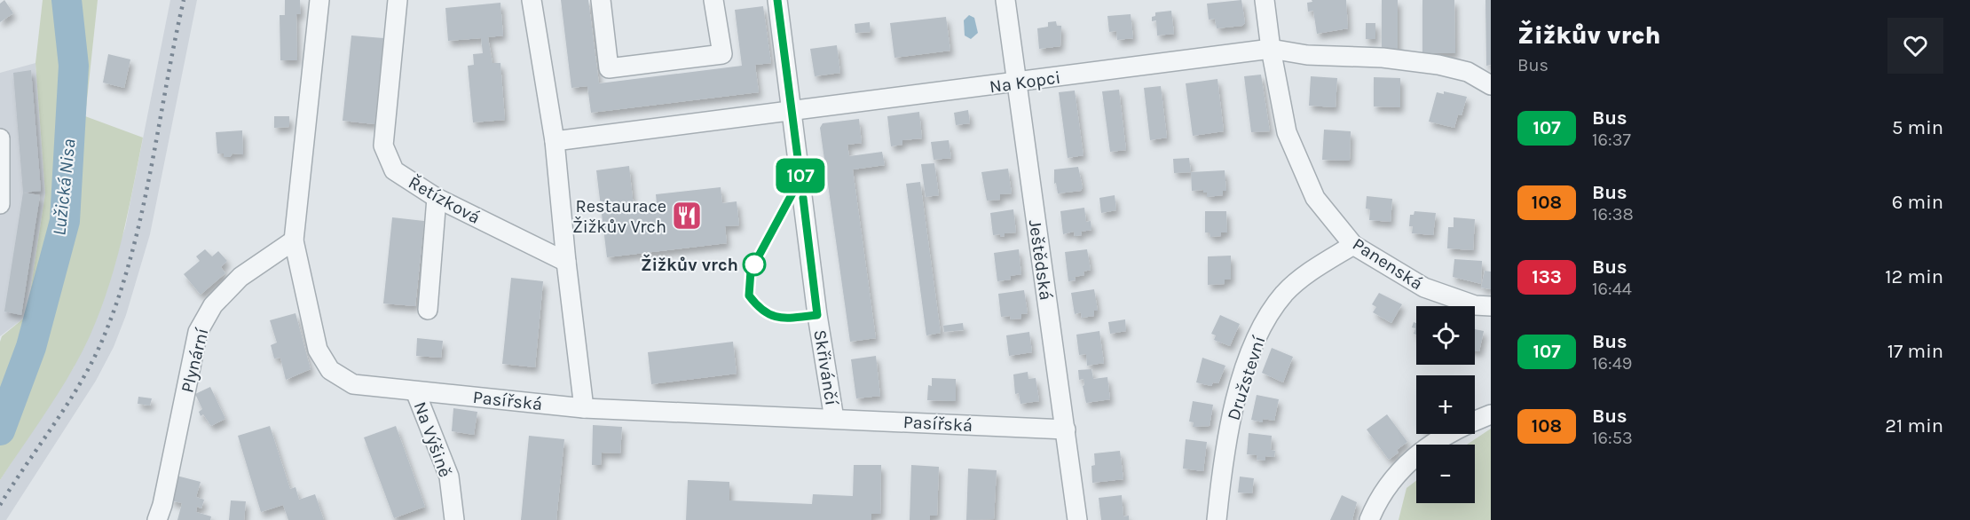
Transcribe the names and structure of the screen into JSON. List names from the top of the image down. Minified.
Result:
{"streets":{"street":["Na Kopci","Řetízková","Ještědská","Panenská","Plynární","Skřivánčí","Družstevní","Pasířská","Na Výšině"]},"crossings":[["Na Kopci","Ještědská"],["Na Kopci","Panenská"],["Na Kopci","Skřivánčí"],["Ještědská","Pasířská"],["Panenská","Družstevní"],["Plynární","Pasířská"],["Skřivánčí","Pasířská"],["Pasířská","Na Výšině"]],"water":["Lužická Nisa"],"places":{"restaurant":["Restaurace Žižkův Vrch"],"other":["Žižkův vrch"]},"lines":["bus line 107"],"page":{"on_map":"107","heading":["Žižkův vrch","Bus"],"list":[{"mark":"107","name":"Bus","note":"16:37","value":"5 min"},{"mark":"108","name":"Bus","note":"16:38","value":"6 min"},{"mark":"133","name":"Bus","note":"16:44","value":"12 min"},{"mark":"107","name":"Bus","note":"16:49","value":"17 min"},{"mark":"108","name":"Bus","note":"16:53","value":"21 min"}],"map_buttons":["+","−"]}}
